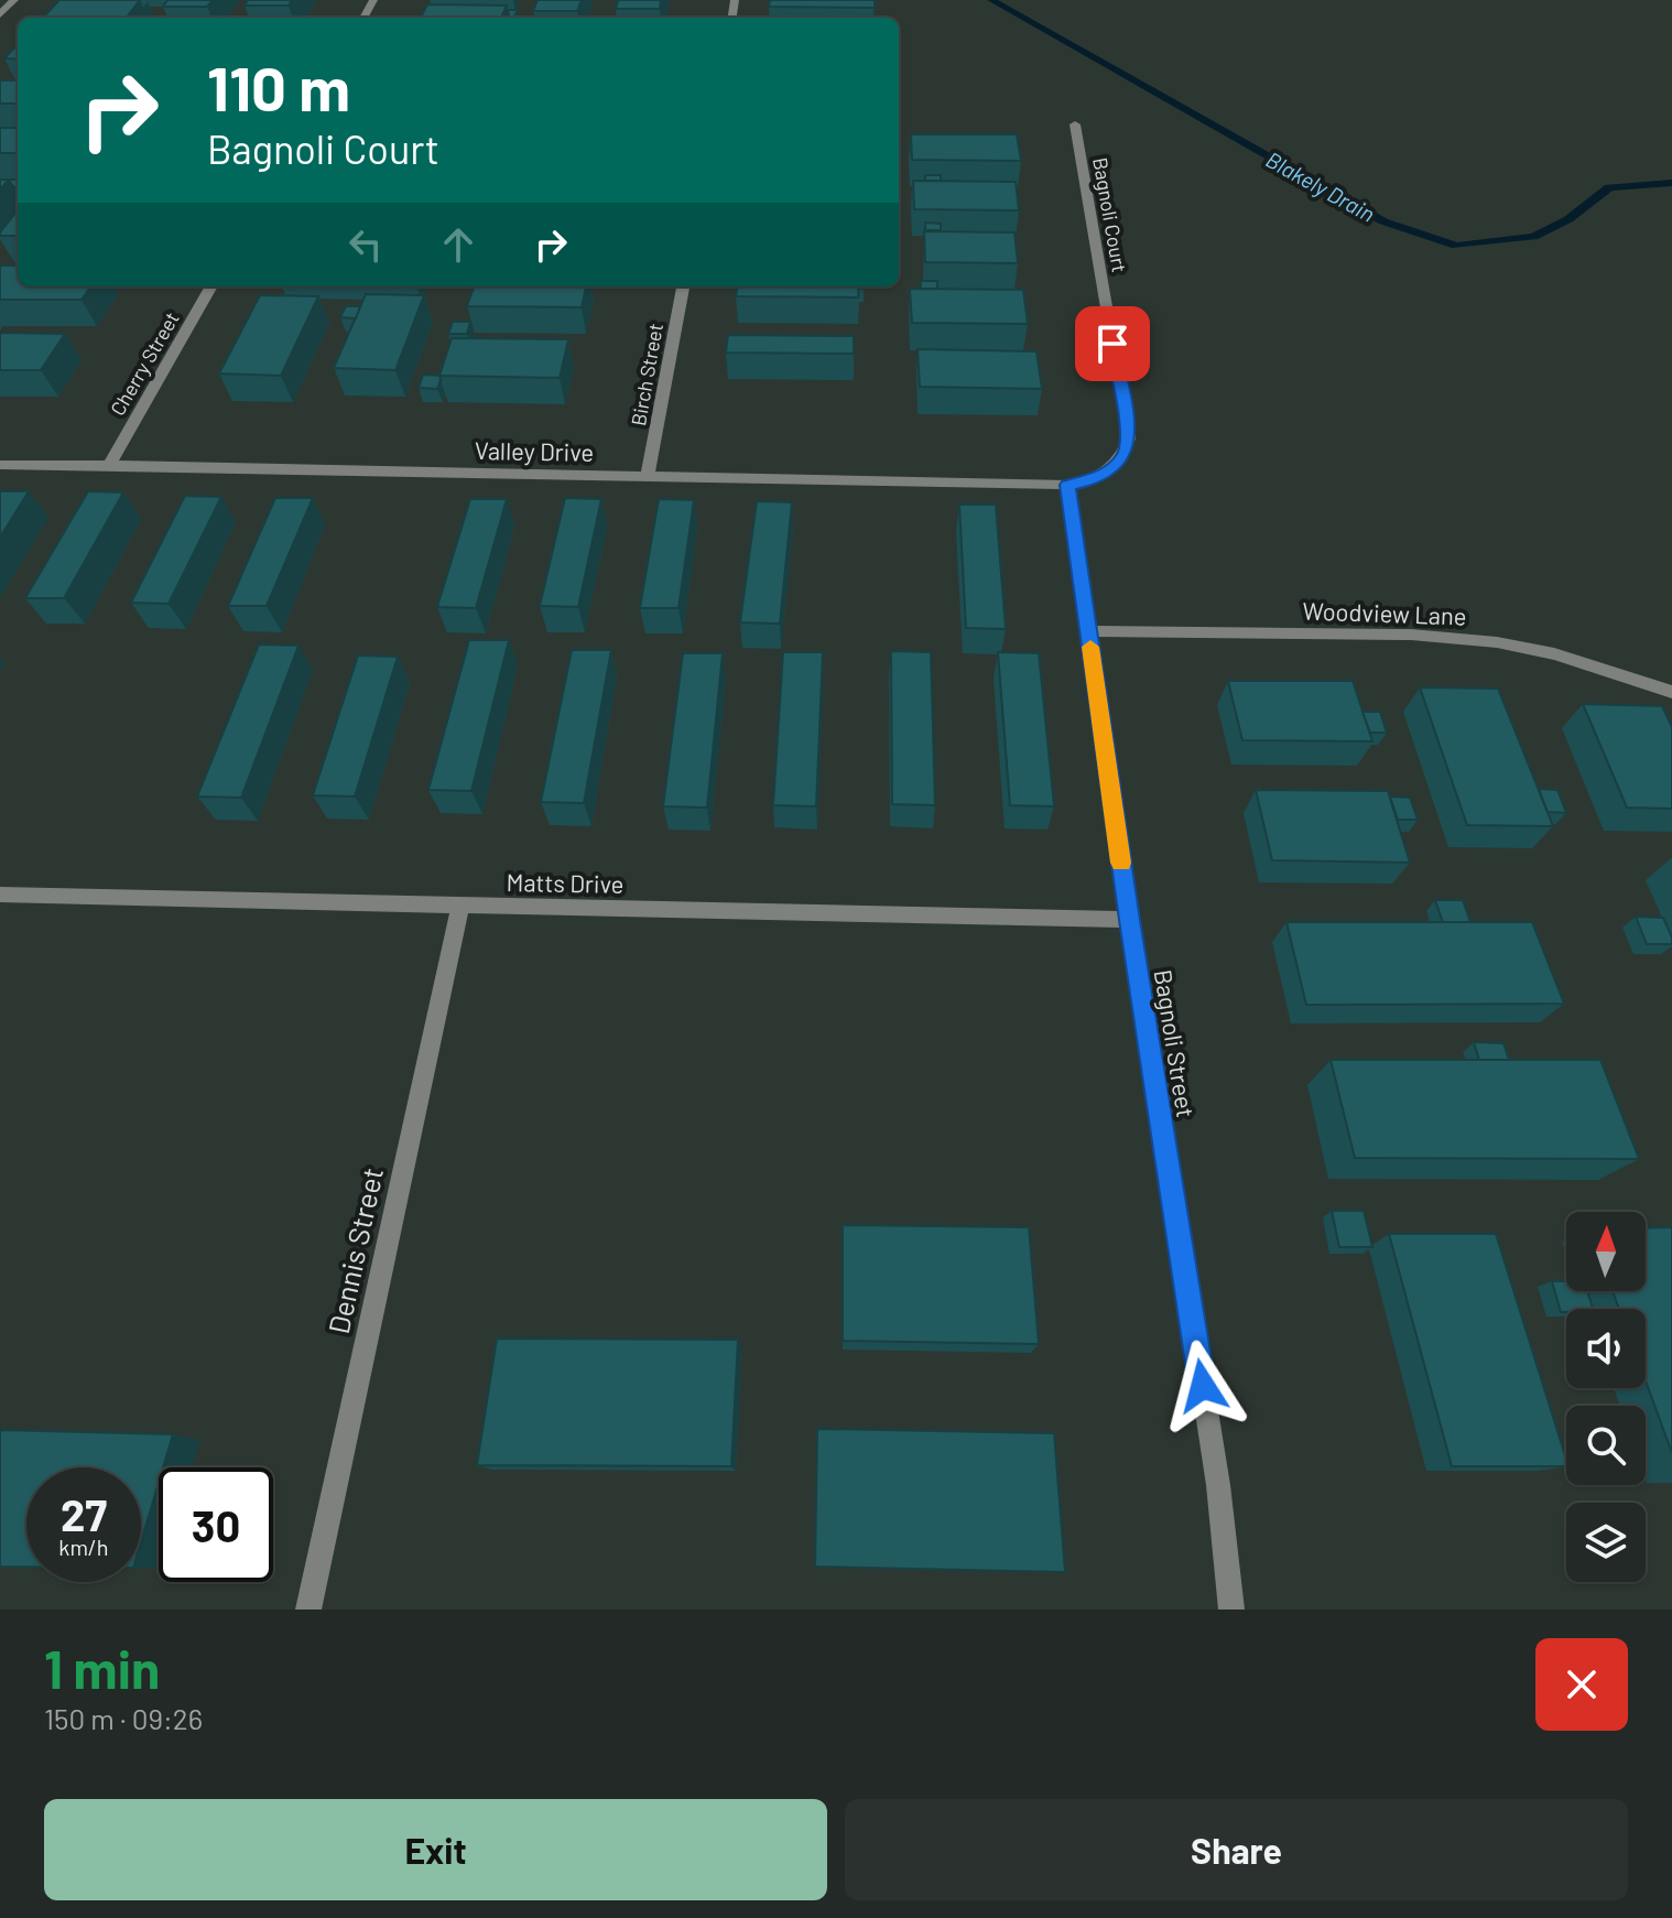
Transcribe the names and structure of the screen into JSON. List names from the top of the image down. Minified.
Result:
{"streets":{"street":["Bagnoli Court","Cherry Street","Birch Street","Valley Drive","Woodview Lane","Matts Drive","Bagnoli Street","Dennis Street"]},"crossings":[["Bagnoli Court","Valley Drive"],["Bagnoli Court","Bagnoli Street"],["Cherry Street","Valley Drive"],["Birch Street","Valley Drive"],["Valley Drive","Bagnoli Street"],["Woodview Lane","Bagnoli Street"],["Matts Drive","Bagnoli Street"],["Matts Drive","Dennis Street"]],"water":["Blakely Drain"],"north":"top","page":{"turn":["110 m","Bagnoli Court"],"speed":"27 km/h","limit":"30","heading":["1 min","150 m · 09:26"],"buttons":["Exit","Share"]}}
